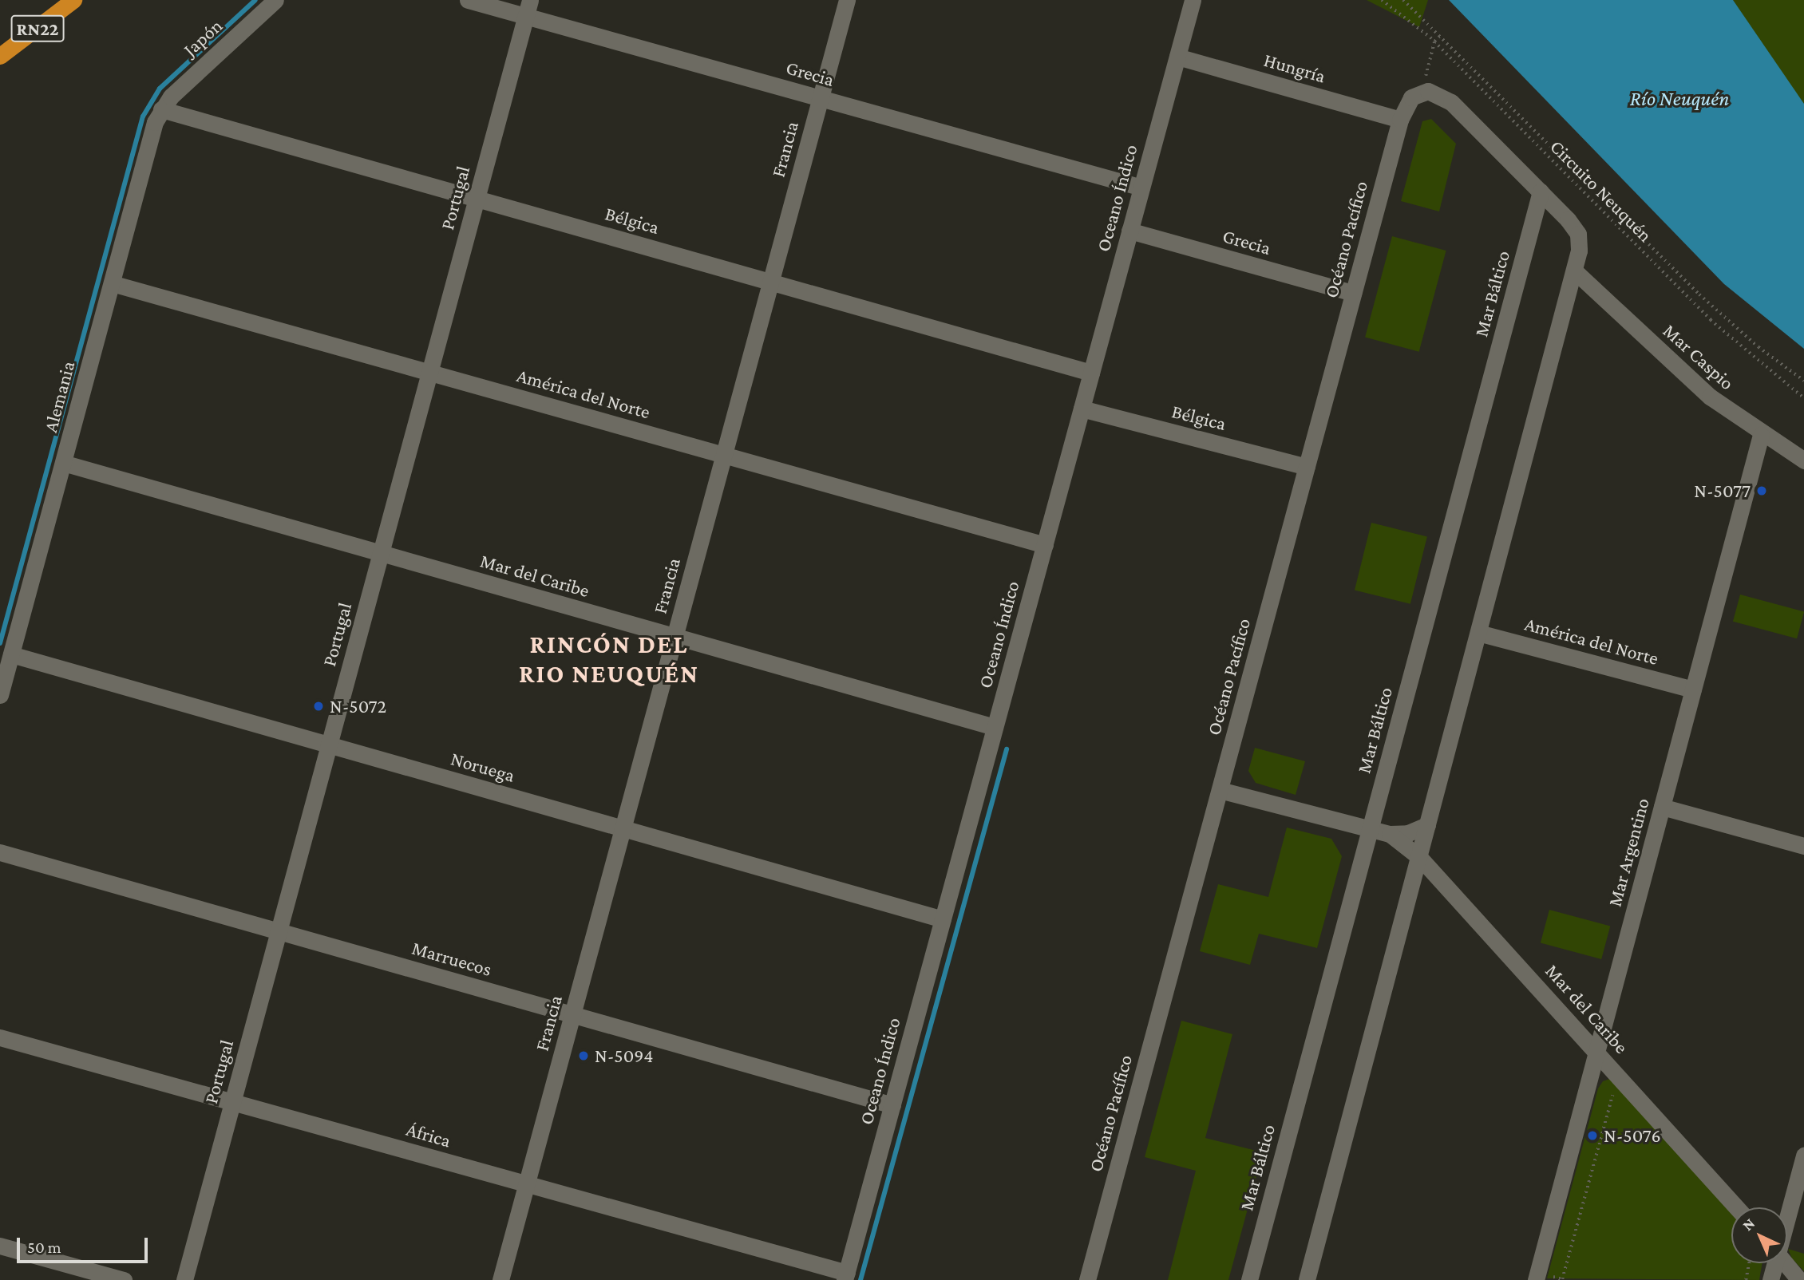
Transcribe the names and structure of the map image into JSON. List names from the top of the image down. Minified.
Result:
{"streets":{"highway":["RN22"],"street":["Japón","Hungría","Grecia","Francia","Portugal","Oceano Índico","Bélgica","Océano Pacífico","Mar Báltico","Mar Caspio","América del Norte","Alemania","Mar del Caribe","Noruega","Mar Argentino","Marruecos","África"],"path":["Circuito Neuquén"]},"crossings":[["Japón","Bélgica"],["Japón","Alemania"],["Hungría","Oceano Índico"],["Hungría","Océano Pacífico"],["Grecia","Francia"],["Grecia","Portugal"],["Grecia","Oceano Índico"],["Grecia","Océano Pacífico"],["Francia","Bélgica"],["Francia","América del Norte"],["Francia","Mar del Caribe"],["Francia","Noruega"],["Francia","Marruecos"],["Francia","África"],["Portugal","Bélgica"],["Portugal","América del Norte"],["Portugal","Mar del Caribe"],["Portugal","Noruega"],["Portugal","Marruecos"],["Portugal","África"],["Oceano Índico","Bélgica"],["Oceano Índico","América del Norte"],["Oceano Índico","Mar del Caribe"],["Oceano Índico","Noruega"],["Oceano Índico","Marruecos"],["Oceano Índico","África"],["Bélgica","Océano Pacífico"],["Bélgica","Alemania"],["Océano Pacífico","Mar del Caribe"],["Mar Báltico","Mar del Caribe"],["Mar Caspio","Mar Argentino"],["América del Norte","Alemania"],["América del Norte","Mar Argentino"],["Alemania","Mar del Caribe"],["Alemania","Noruega"],["Mar del Caribe","Mar Argentino"]],"districts":["RINCÓN DEL RIO NEUQUÉN"],"water":["Río Neuquén"],"places":["N-5077","N-5072","N-5094","N-5076"],"scale_bar":"50 m","north":"top left"}
